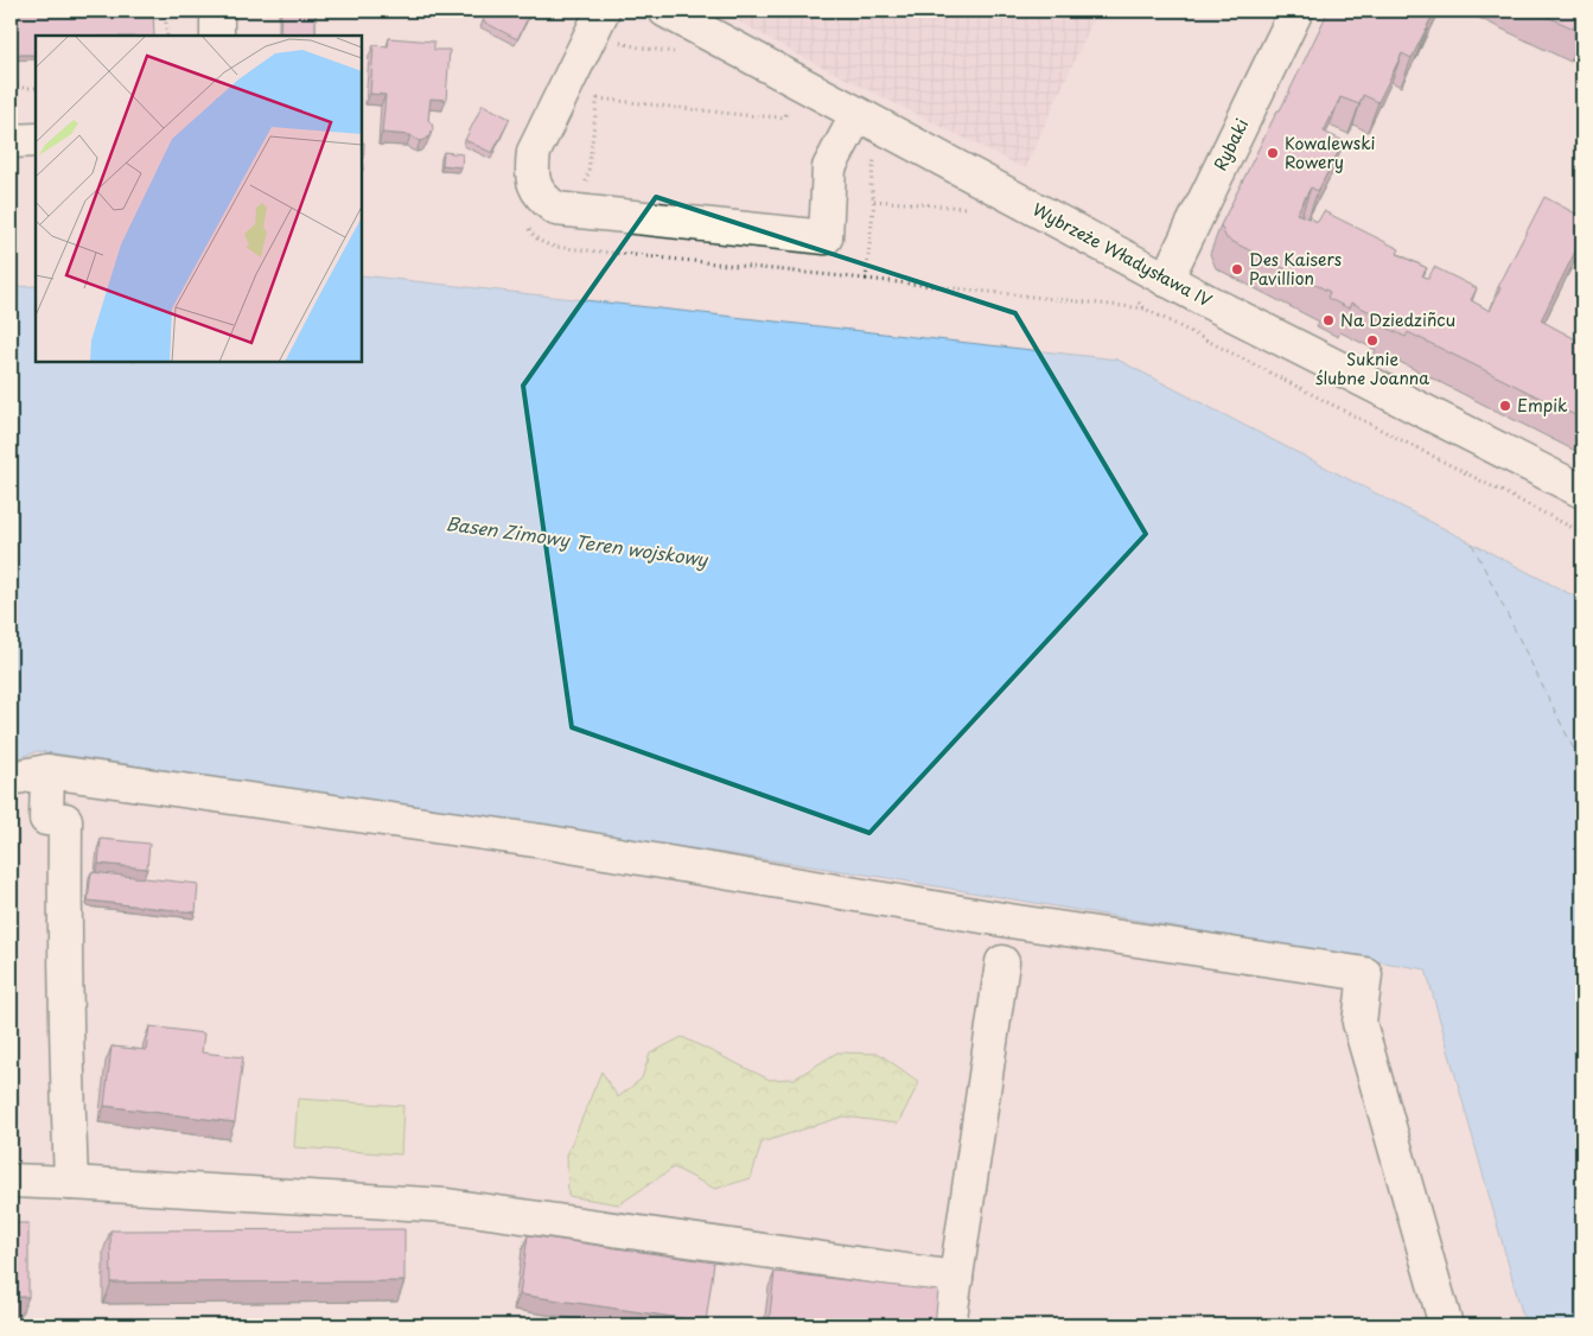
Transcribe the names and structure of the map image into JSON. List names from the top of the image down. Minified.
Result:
{"streets":{"street":["Rybaki","Wybrzeże Władysława IV"]},"crossings":[["Rybaki","Wybrzeże Władysława IV"]],"water":["Basen Zimowy Teren wojskowy"],"places":["Kowalewski Rowery","Des Kaisers Pavillion","Na Dziedziñcu","Suknie ślubne Joanna","Empik"]}
